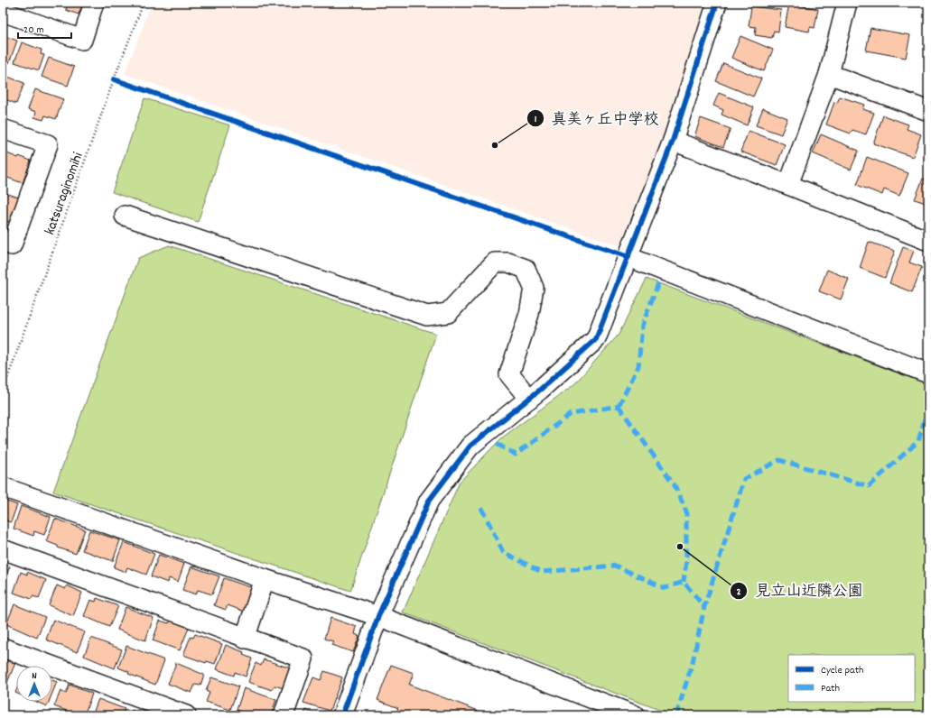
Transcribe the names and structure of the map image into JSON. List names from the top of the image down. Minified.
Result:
{"streets":{"path":["katsuraginomihi"]},"places":["真美ヶ丘中学校","見立山近隣公園"],"legend":["Cycle path","Path"],"scale_bar":"20 m","north":"top"}
